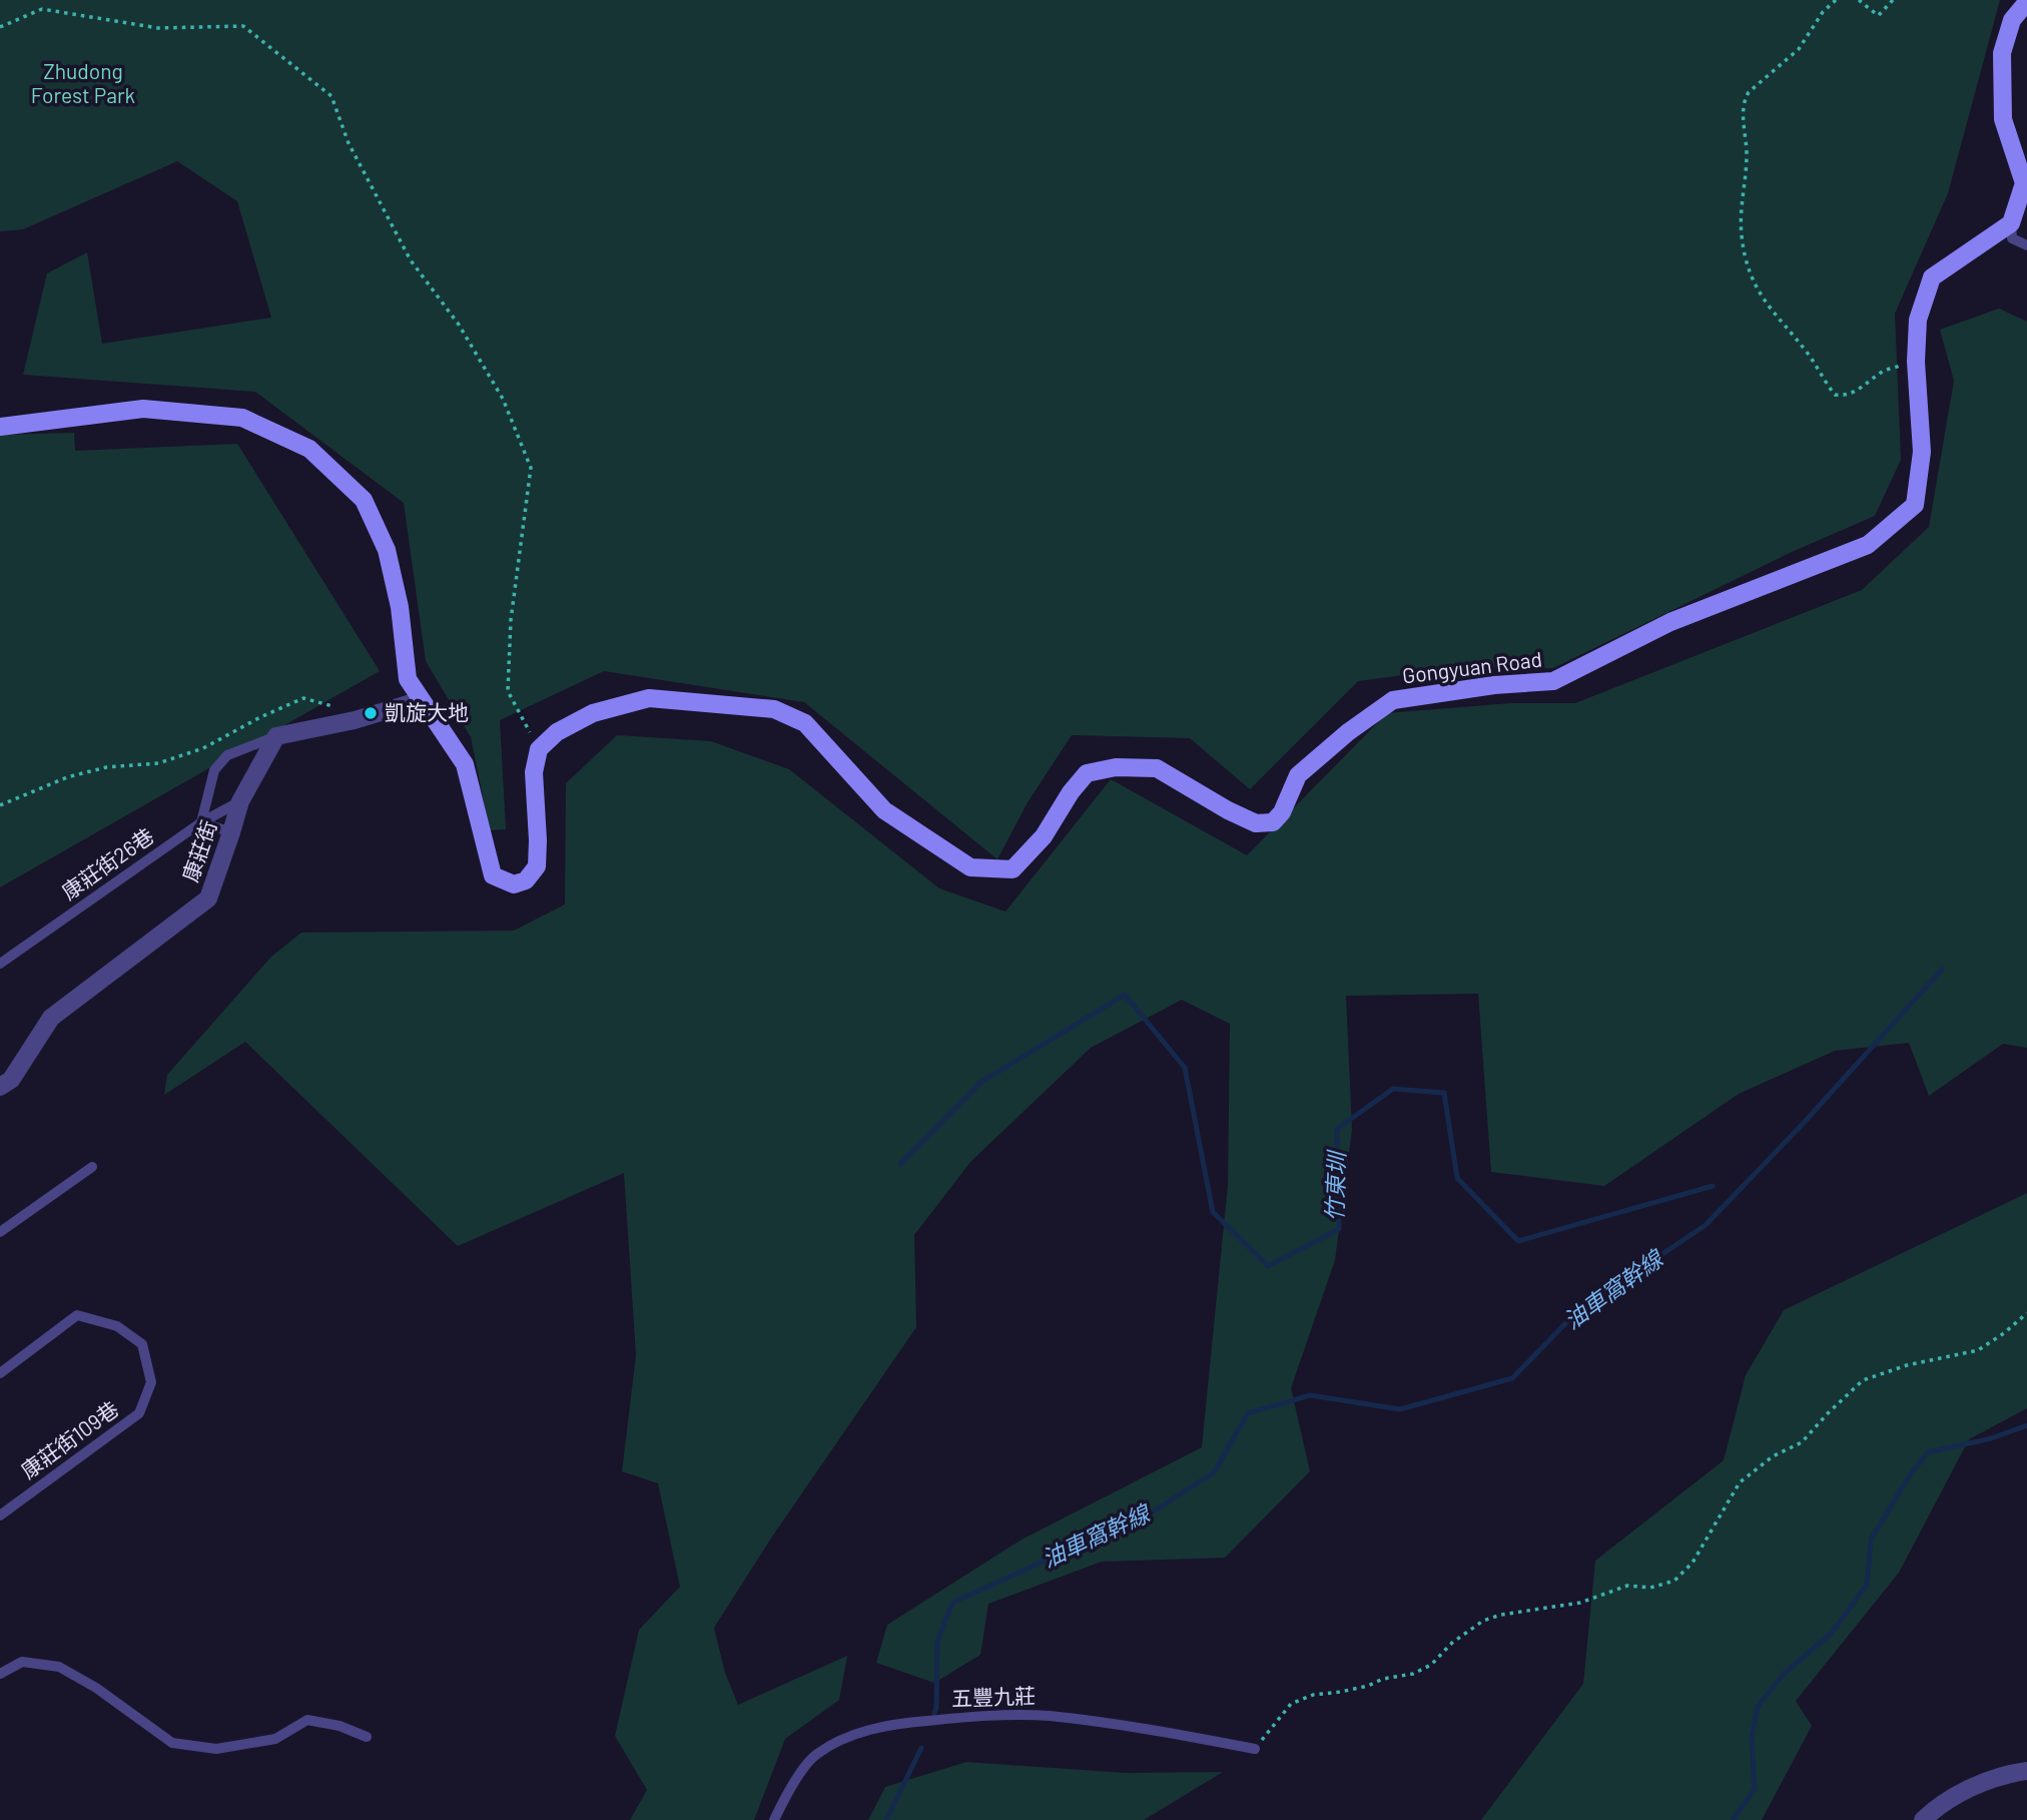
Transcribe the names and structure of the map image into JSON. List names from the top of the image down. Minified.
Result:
{"streets":{"street":["Gongyuan Road","康莊街"],"lane":["康莊街26巷","康莊街109巷","五豐九莊"]},"crossings":[["康莊街","康莊街26巷"]],"water":["竹東圳","油車窩幹線"],"parks":["Zhudong Forest Park"],"places":["凱旋大地"]}
